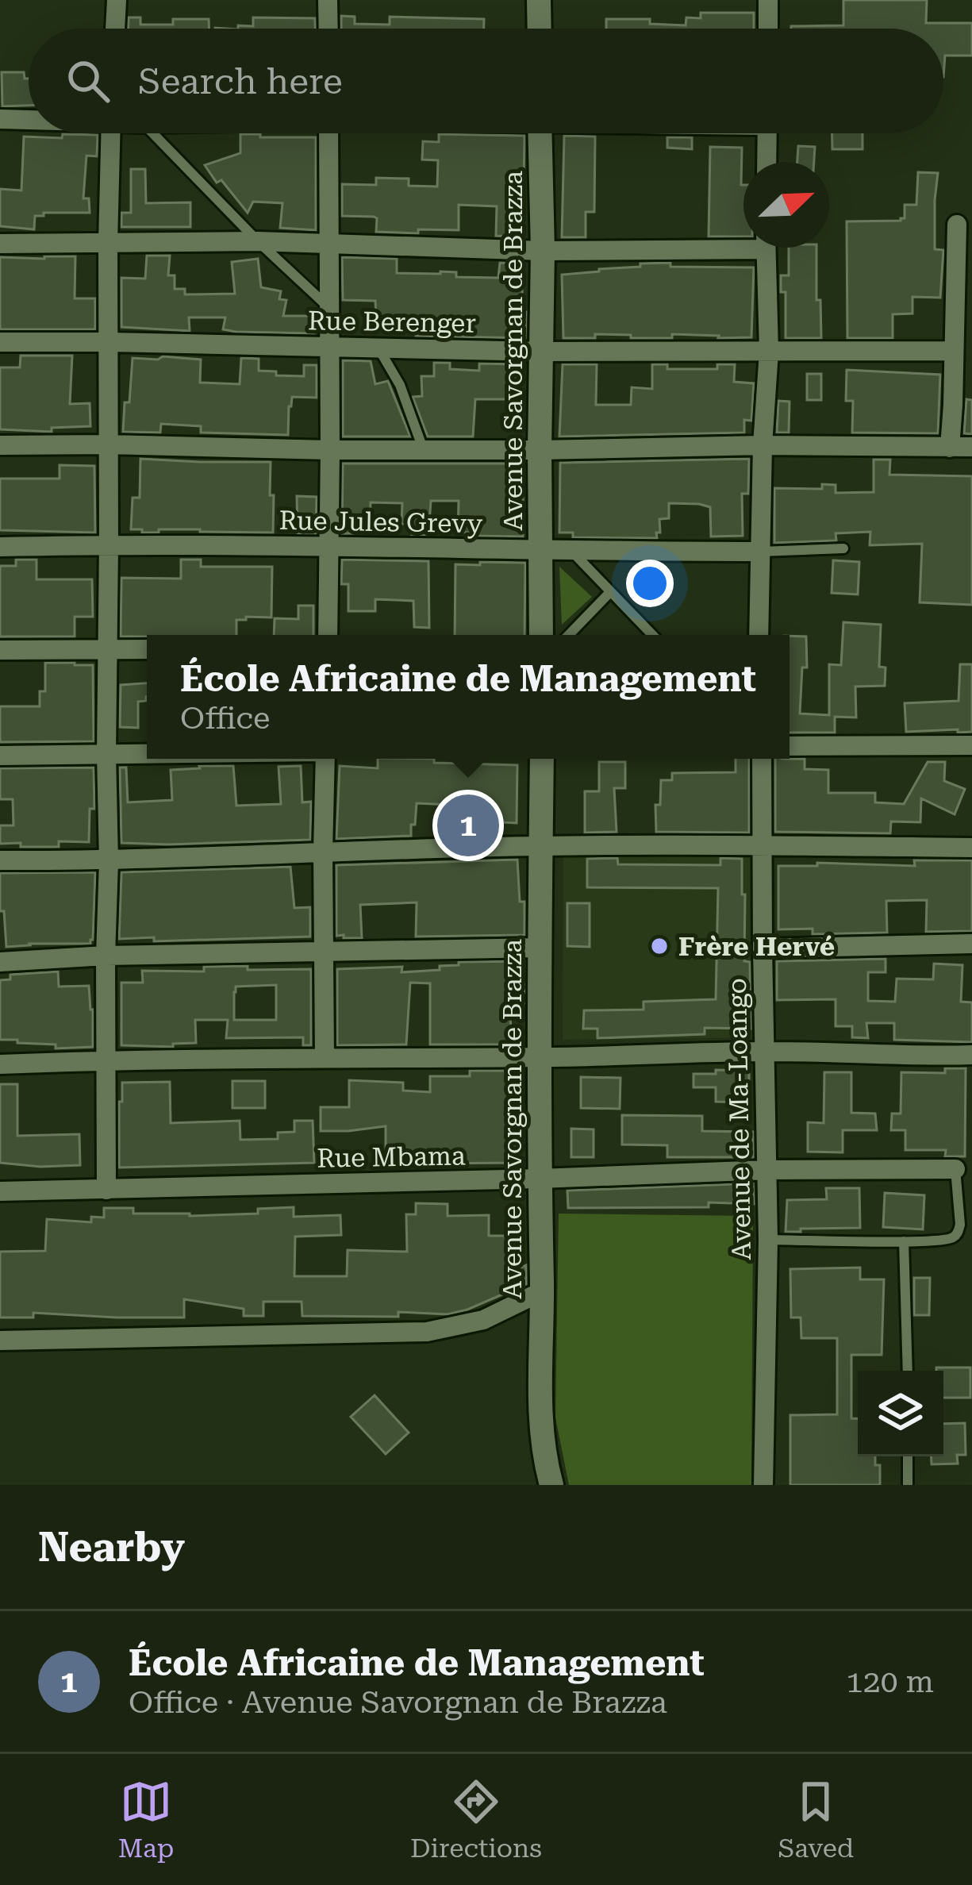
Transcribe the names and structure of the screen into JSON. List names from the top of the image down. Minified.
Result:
{"streets":{"main road":["Avenue Savorgnan de Brazza"],"street":["Rue Berenger","Rue Jules Grevy","Avenue de Ma-Loango","Rue Mbama"]},"crossings":[["Rue Berenger","Avenue Savorgnan de Brazza"],["Avenue Savorgnan de Brazza","Rue Jules Grevy"],["Avenue Savorgnan de Brazza","Rue Mbama"],["Avenue de Ma-Loango","Rue Mbama"]],"places":["Frère Hervé"],"north":"top right","page":{"search":"Search here","popup":["École Africaine de Management","Office"],"pins":"1","heading":"Nearby","list":[{"mark":"1","name":"École Africaine de Management","note":"Office · Avenue Savorgnan de Brazza","value":"120 m"}],"nav":["Map","Directions","Saved"]}}
